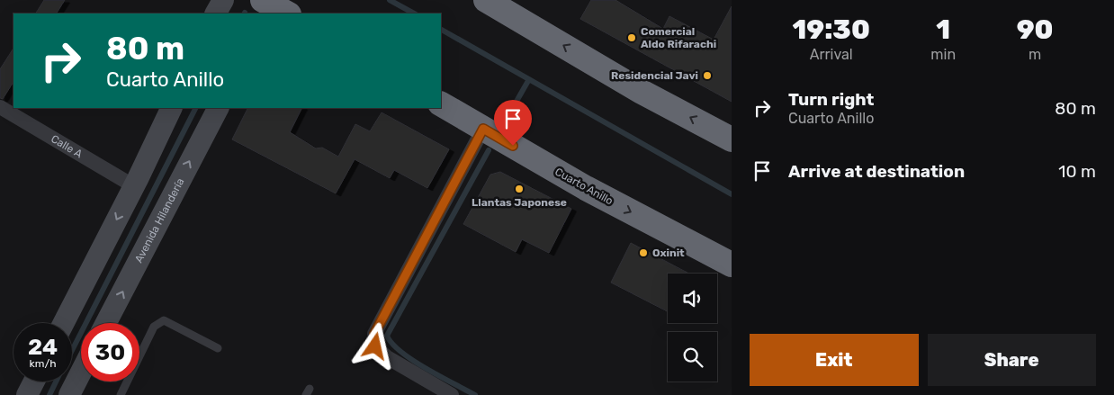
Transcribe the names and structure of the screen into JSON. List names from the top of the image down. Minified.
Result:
{"streets":{"highway":["Cuarto Anillo"],"street":["Calle A","Avenida Hilandería"]},"places":["Comercial Aldo Rifarachi","Residencial Javi","Llantas Japonese","Oxinit"],"page":{"eta":["19:30","Arrival","1","min","90","m"],"turn":["80 m","Cuarto Anillo"],"list":[{"name":"Turn right","note":"Cuarto Anillo","value":"80 m"},{"name":"Arrive at destination","value":"10 m"}],"speed":"24 km/h","limit":"30","buttons":["Exit","Share"]}}
